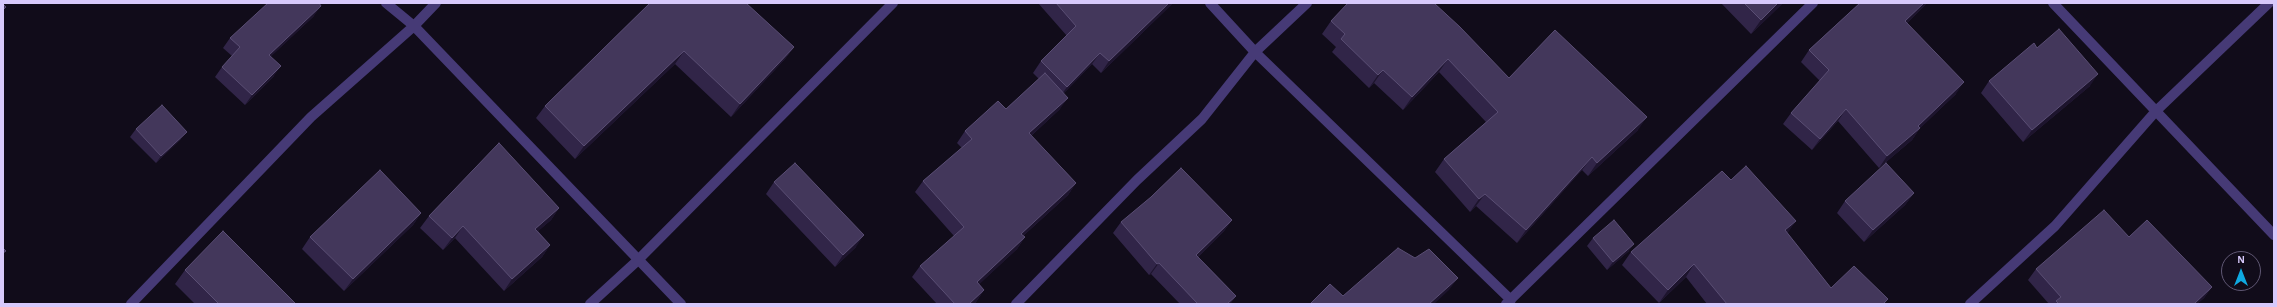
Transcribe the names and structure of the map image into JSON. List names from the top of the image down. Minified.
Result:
{"north":"top"}
